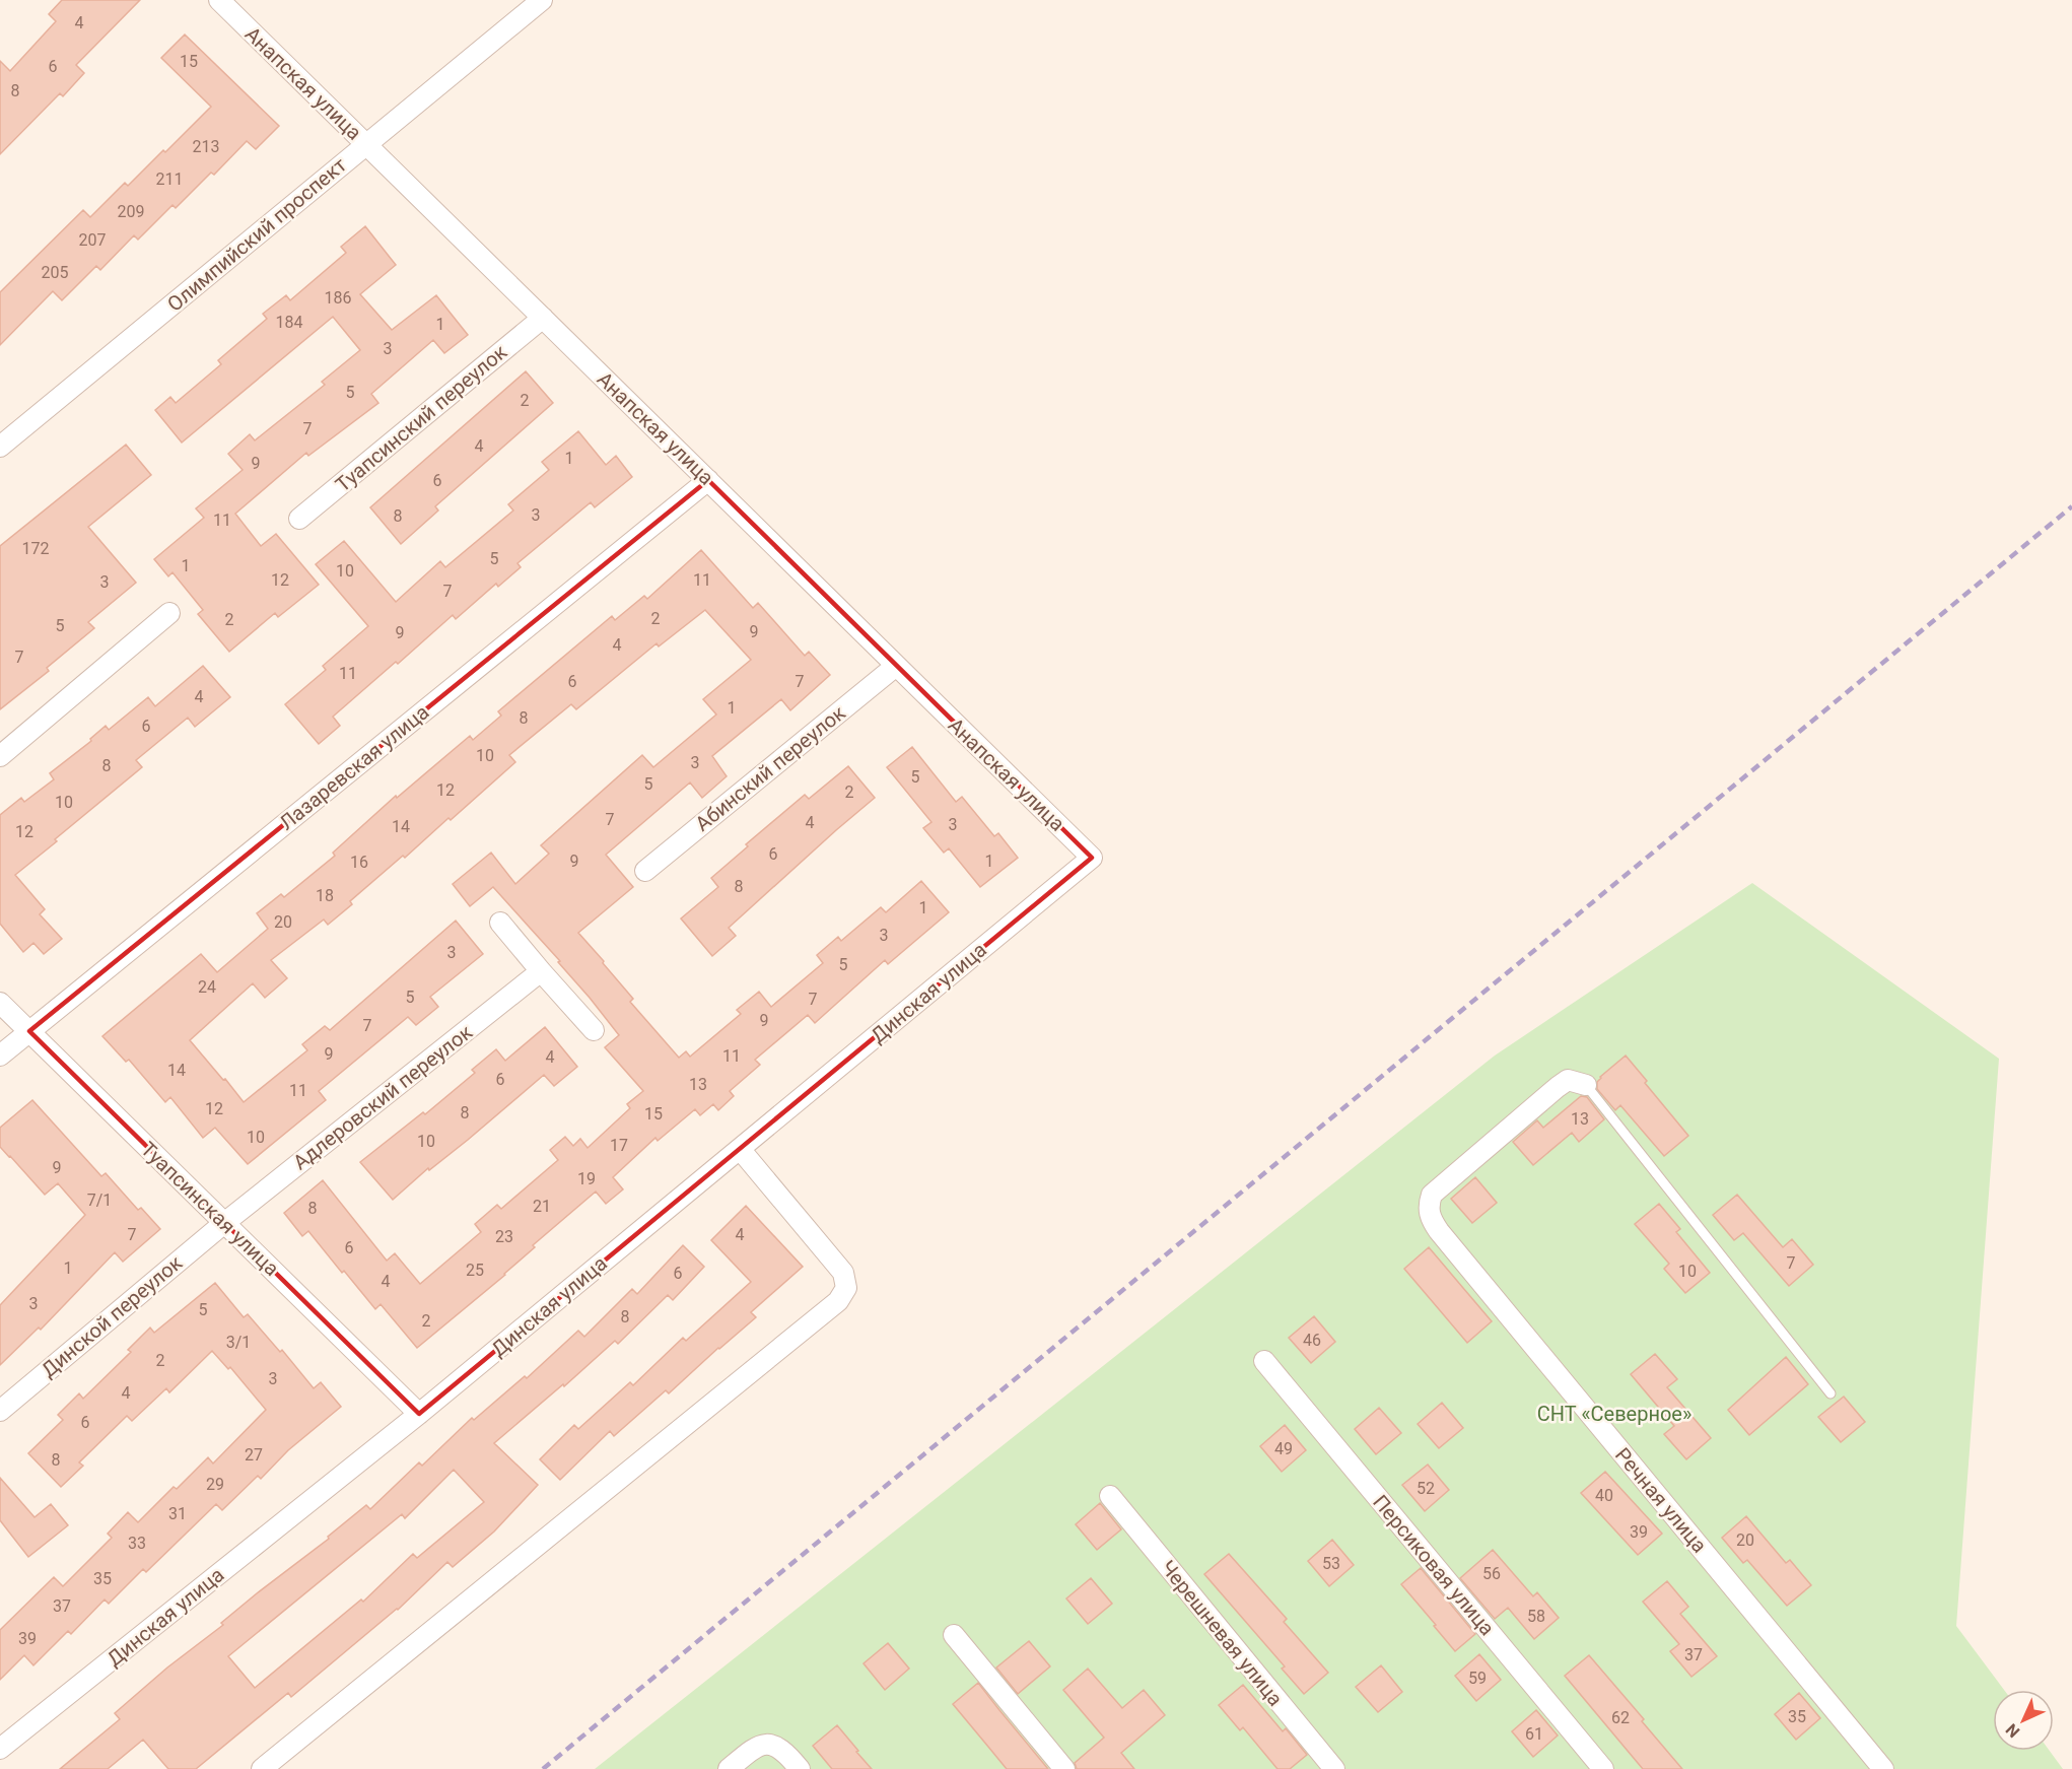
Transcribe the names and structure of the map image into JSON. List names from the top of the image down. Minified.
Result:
{"streets":{"street":["Анапская улица","Олимпийский проспект","Туапсинский переулок","Лазаревская улица","Абинский переулок","Динская улица","Адлеровский переулок","Туапсинская улица","Динской переулок","Речная улица","Персиковая улица","Черешневая улица"]},"crossings":[["Анапская улица","Олимпийский проспект"],["Анапская улица","Туапсинский переулок"],["Анапская улица","Лазаревская улица"],["Анапская улица","Абинский переулок"],["Анапская улица","Динская улица"],["Лазаревская улица","Туапсинская улица"],["Динская улица","Туапсинская улица"],["Адлеровский переулок","Туапсинская улица"],["Адлеровский переулок","Динской переулок"],["Туапсинская улица","Динской переулок"]],"parks":["СНТ «Северное»"],"house_numbers":["4","15","6","8","213","211","209","207","205","186","184","1","3","5","2","7","4","1","9","6","3","8","11","172","5","1","10","12","11","3","7","2","2","5","9","9","4","7","11","6","7","4","1","8","6","10","3","8","5","5","12","2","10","7","4","3","14","12","6","9","1","16","8","18","1","20","3","3","5","24","5","7","9","7","9","11","4","14","6","13","11","12","8","15","13","10","10","17","9","19","7/1","21","8","7","4","23","6","7","1","25","10","6","4","3","5","8","2","46","3/1","2","3","4","6","49","27","8","29","52","40","31","39","20","33","53","56","35","37","58","39","37","59","35","62","61"],"north":"bottom left"}
